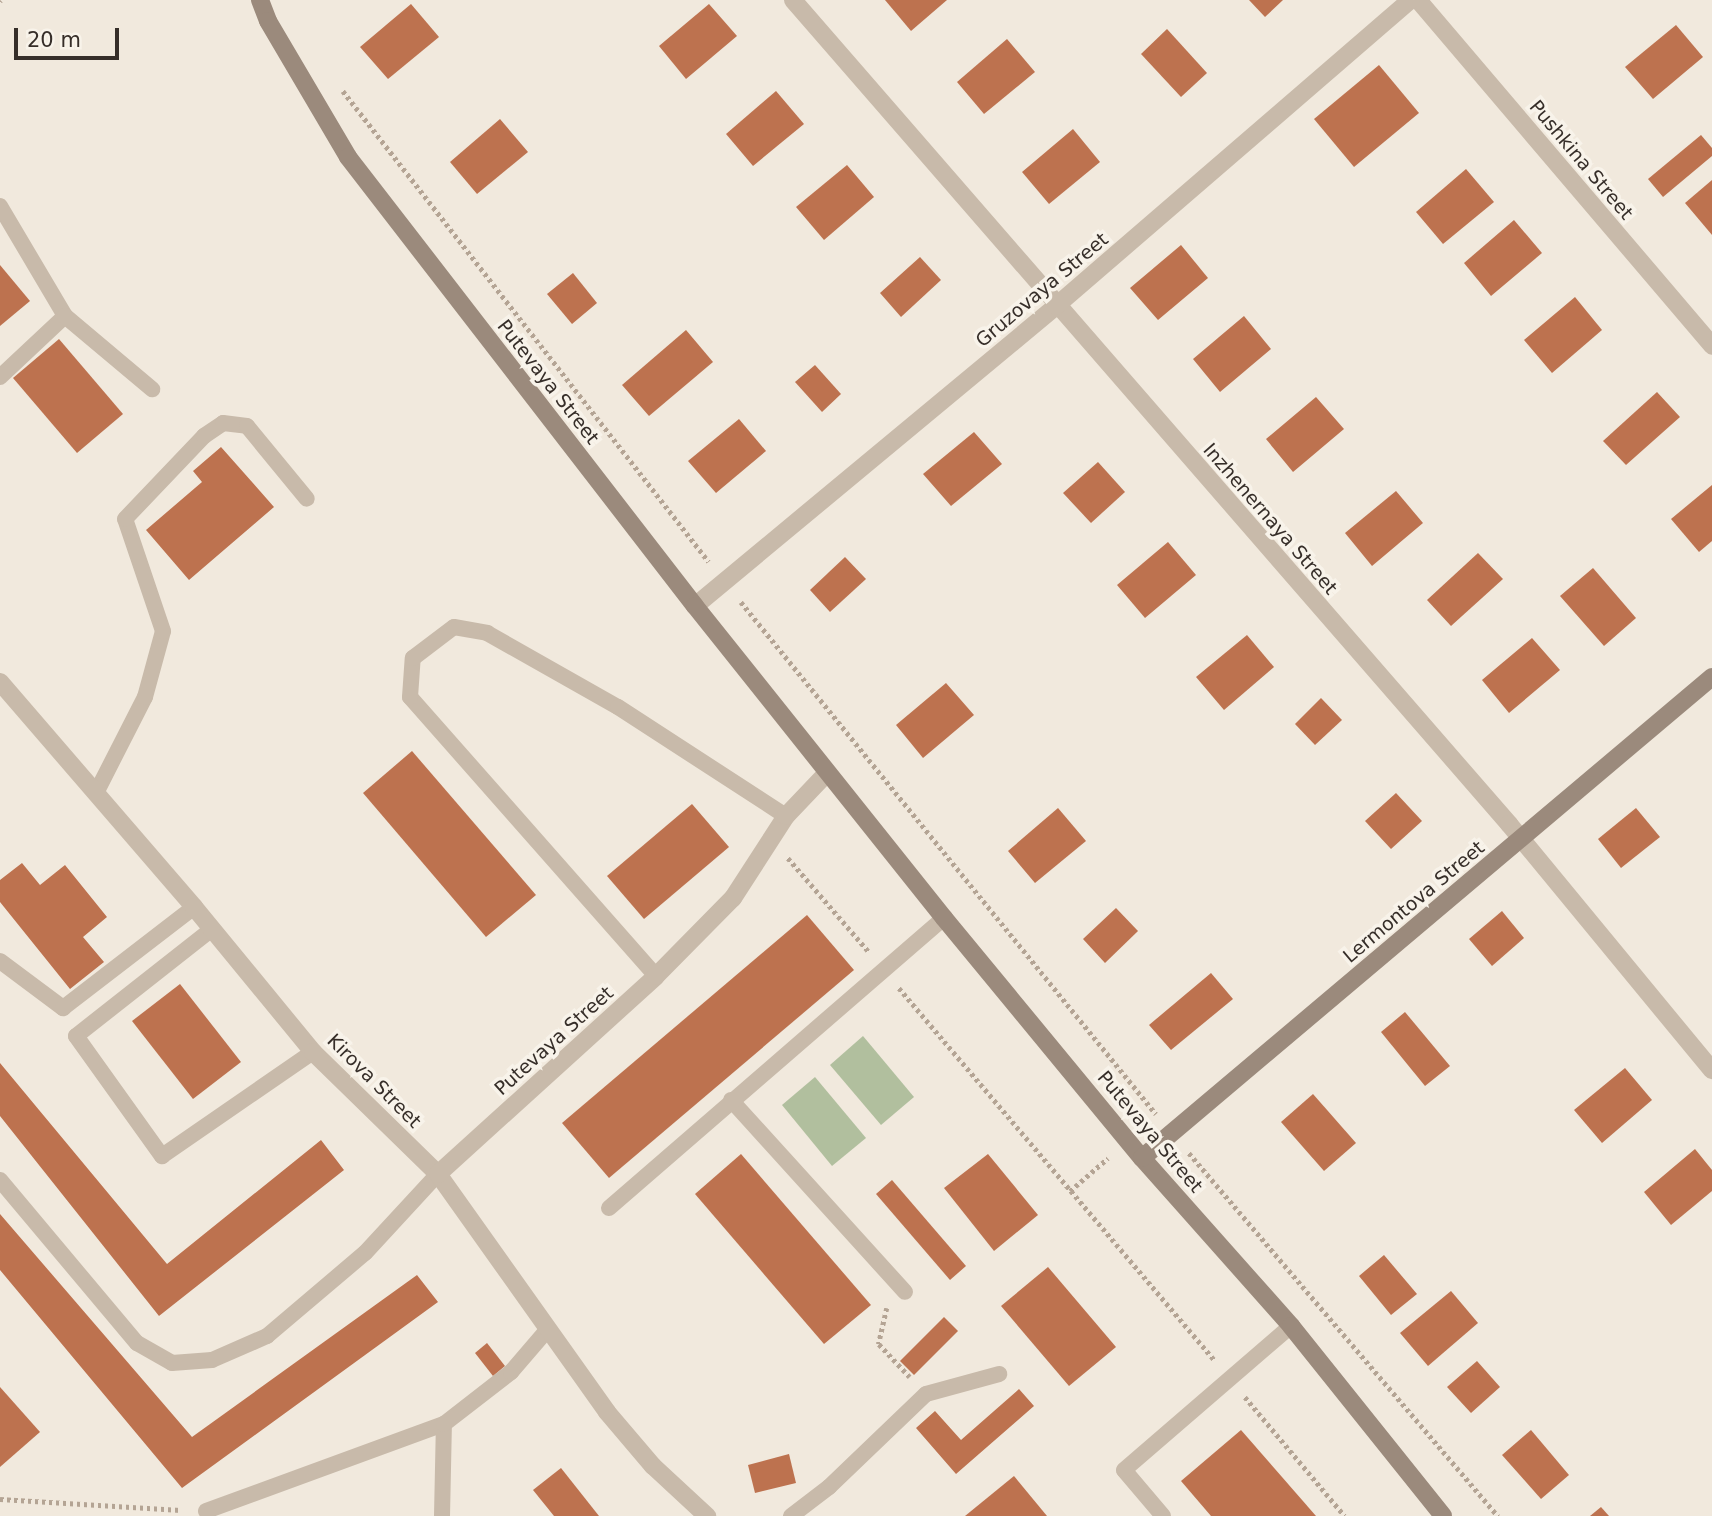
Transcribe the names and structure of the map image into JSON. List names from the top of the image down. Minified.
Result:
{"streets":{"street":["Pushkina Street","Gruzovaya Street","Putevaya Street","Inzhenernaya Street","Lermontova Street","Kirova Street"]},"crossings":[["Gruzovaya Street","Putevaya Street"],["Gruzovaya Street","Inzhenernaya Street"],["Putevaya Street","Lermontova Street"],["Putevaya Street","Kirova Street"],["Inzhenernaya Street","Lermontova Street"]],"scale_bar":"20 m"}
